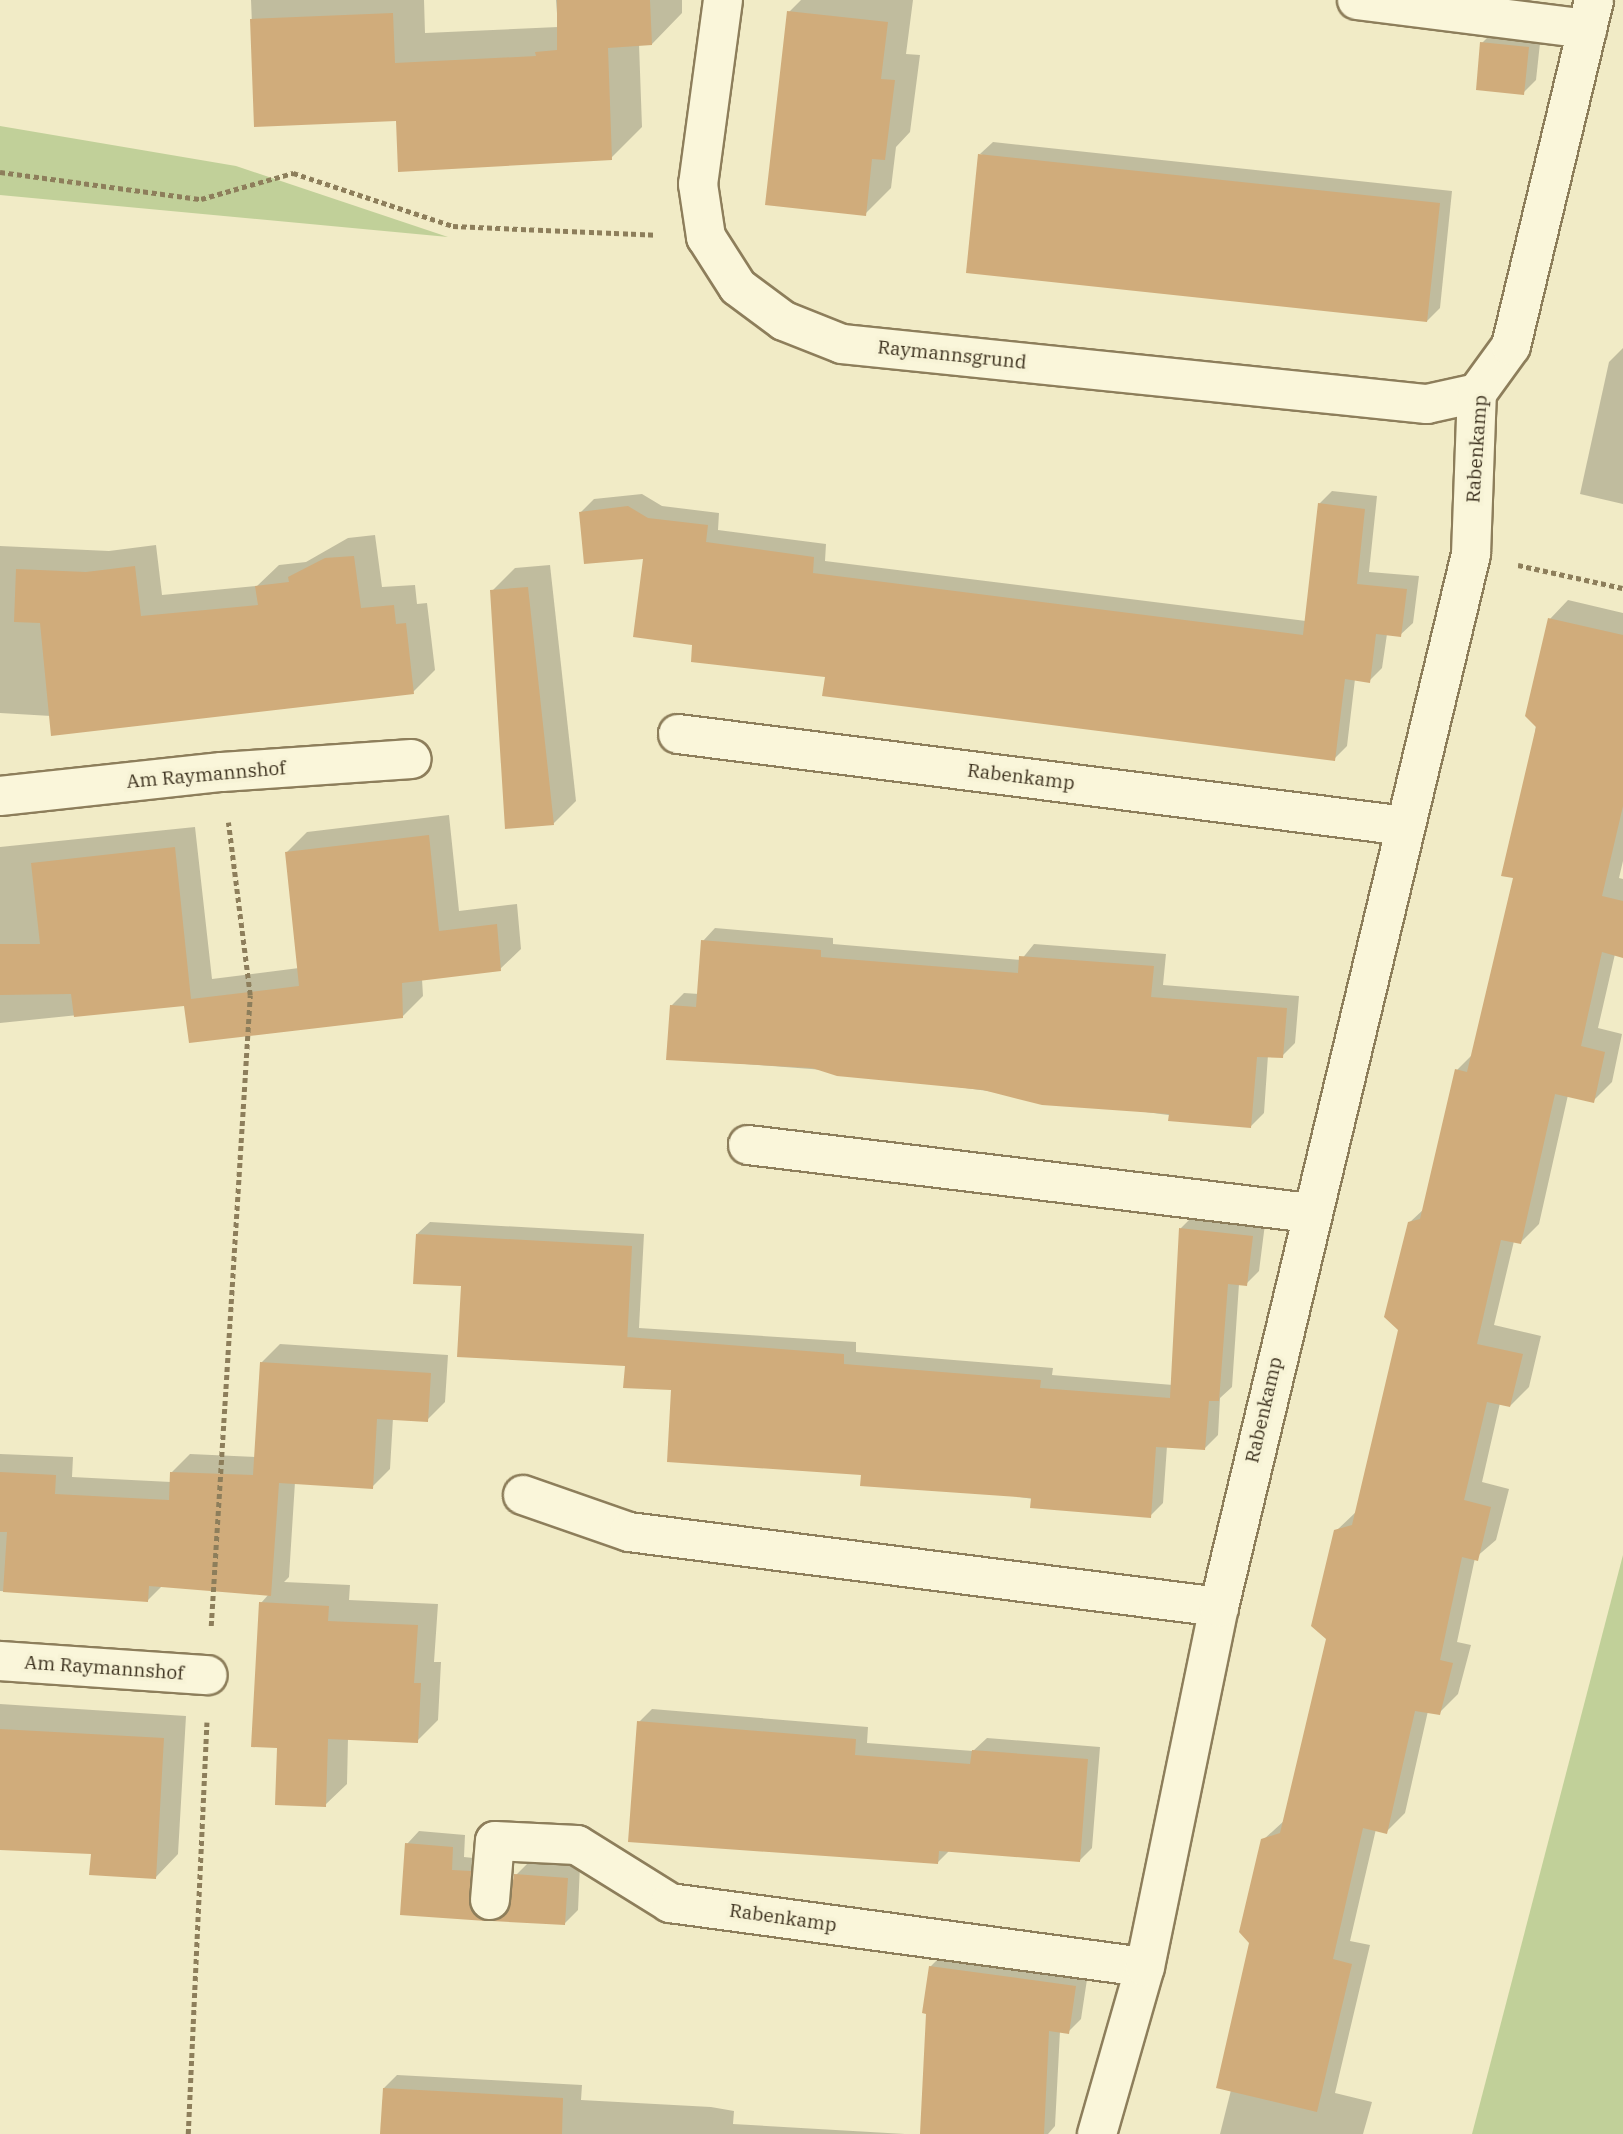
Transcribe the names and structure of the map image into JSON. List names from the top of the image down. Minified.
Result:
{"streets":{"street":["Raymannsgrund","Rabenkamp","Am Raymannshof"]},"crossings":[["Raymannsgrund","Rabenkamp"]]}
